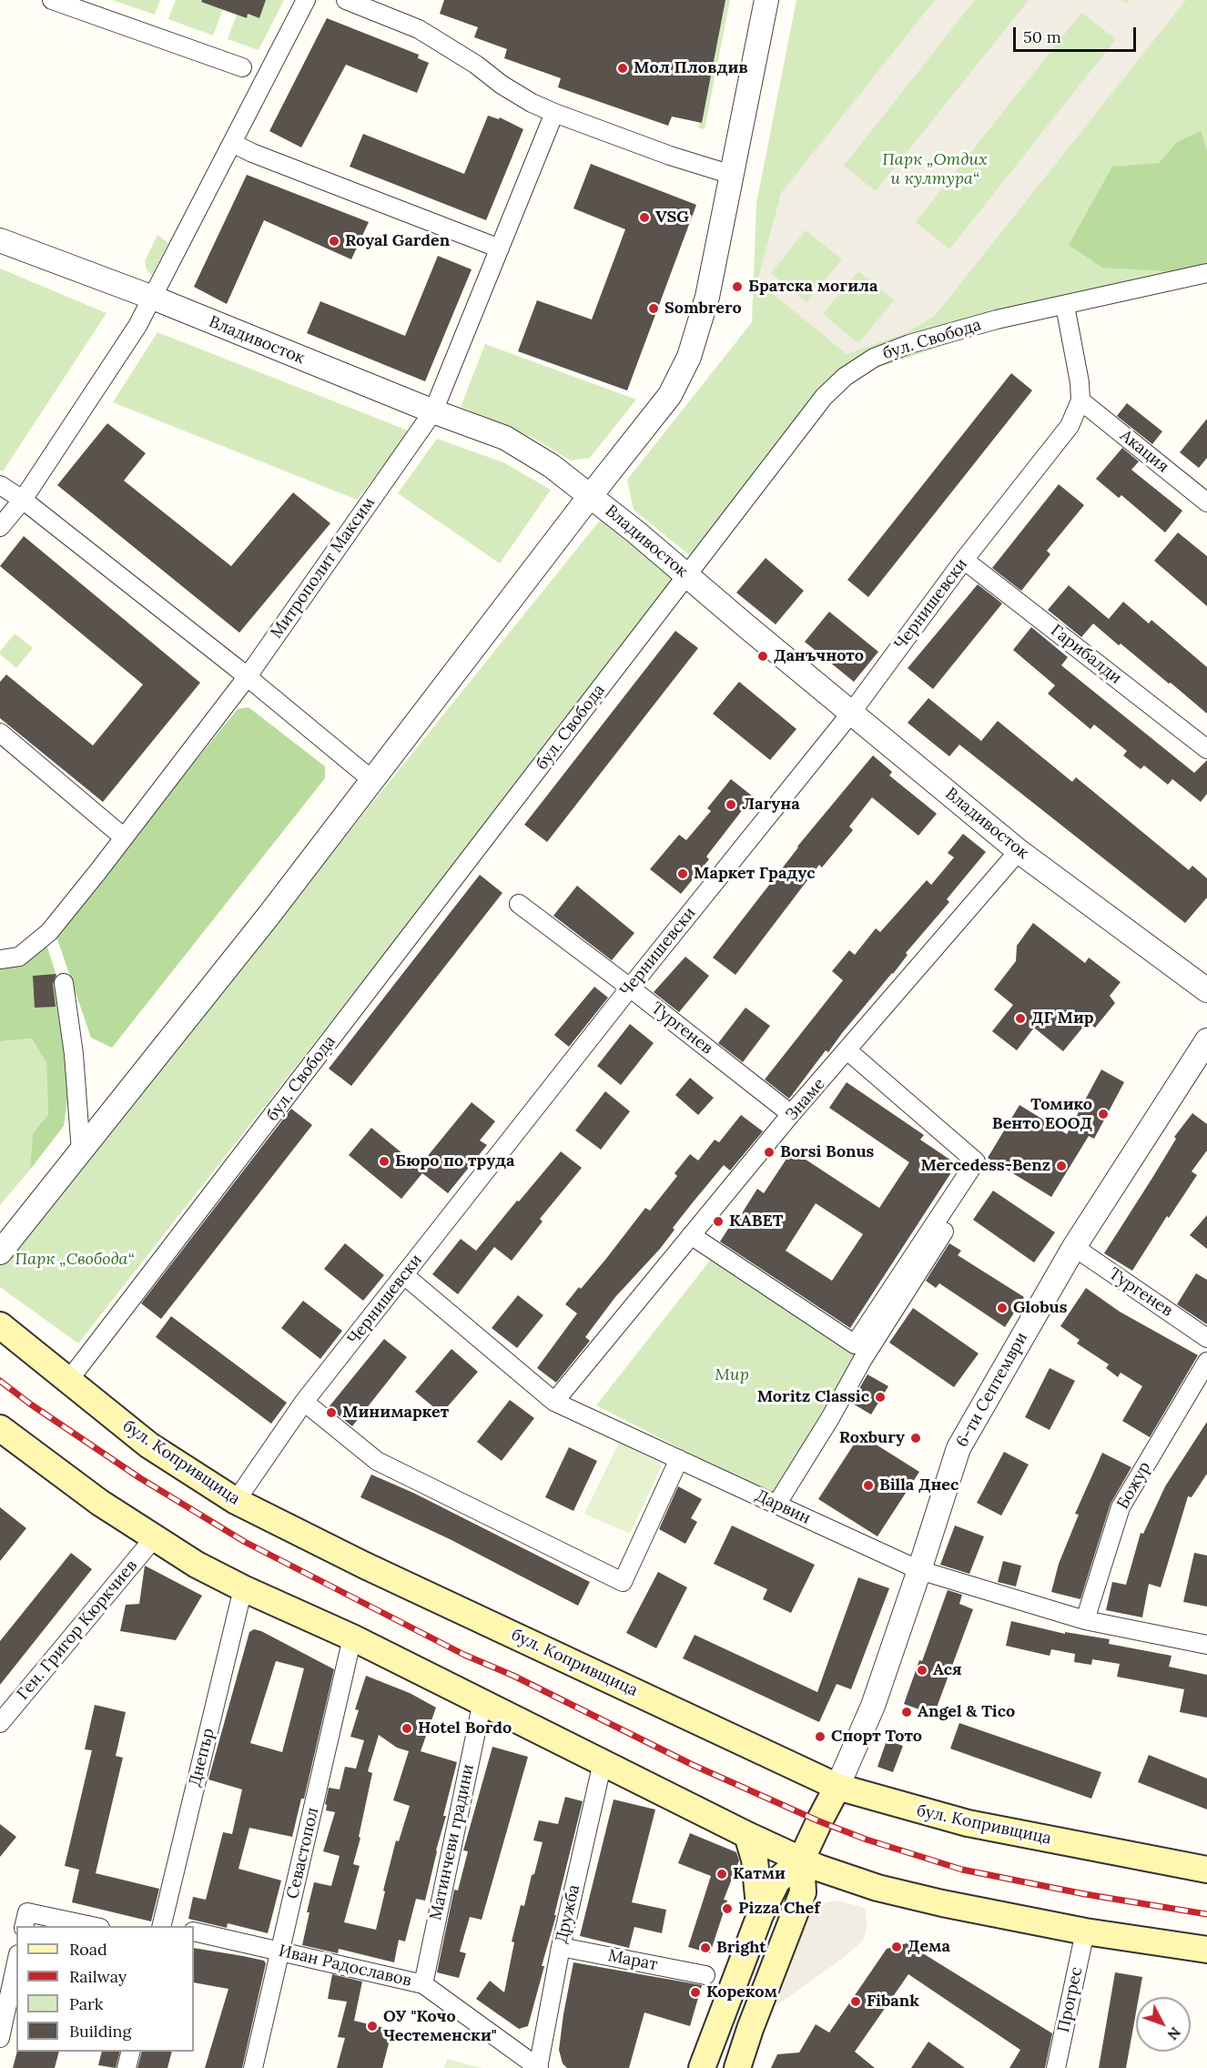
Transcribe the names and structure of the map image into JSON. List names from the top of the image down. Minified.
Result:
{"streets":{"main road":["6-ти Септември","бул. Копривщица"],"street":["бул. Свобода","Владивосток","Акация","Митрополит Максим","Чернишевски","Гарибалди","Тургенев","Знаме","Божур","Дарвин","Ген. Григор Кюркчиев","Днепър","Матинчеви градини","Севастопол","Дружба","Марат","Иван Радославов","Прогрес"]},"crossings":[["бул. Свобода","Владивосток"],["бул. Свобода","Чернишевски"],["бул. Свобода","бул. Копривщица"],["Владивосток","Митрополит Максим"],["Владивосток","Чернишевски"],["Владивосток","Знаме"],["Акация","Чернишевски"],["Чернишевски","Гарибалди"],["Чернишевски","Тургенев"],["Чернишевски","бул. Копривщица"],["Чернишевски","Дарвин"],["Тургенев","Знаме"],["Тургенев","6-ти Септември"],["Знаме","Дарвин"],["6-ти Септември","бул. Копривщица"],["6-ти Септември","Дарвин"],["Божур","Дарвин"],["Матинчеви градини","Иван Радославов"],["Севастопол","Иван Радославов"],["Дружба","Марат"],["Дружба","Иван Радославов"]],"parks":["Парк „Отдих и култура“","Парк „Свобода“","Мир"],"places":["Мол Пловдив","VSG","Royal Garden","Братска могила","Sombrero","Данъчното","Лагуна","Маркет Градус","ДГ Мир","Томико Венто ЕООД","Borsi Bonus","Бюро по труда","Mercedess-Benz","KABET","Globus","Moritz Classic","Минимаркет","Roxbury","Billa Днес","Ася","Angel & Tico","Hotel Bordo","Спорт Тото","Катми","Pizza Chef","Дема","Bright","Кореком","Fibank","ОУ \"Кочо Честеменски\""],"legend":["Road","Railway","Park","Building"],"scale_bar":"50 m","north":"bottom right"}
